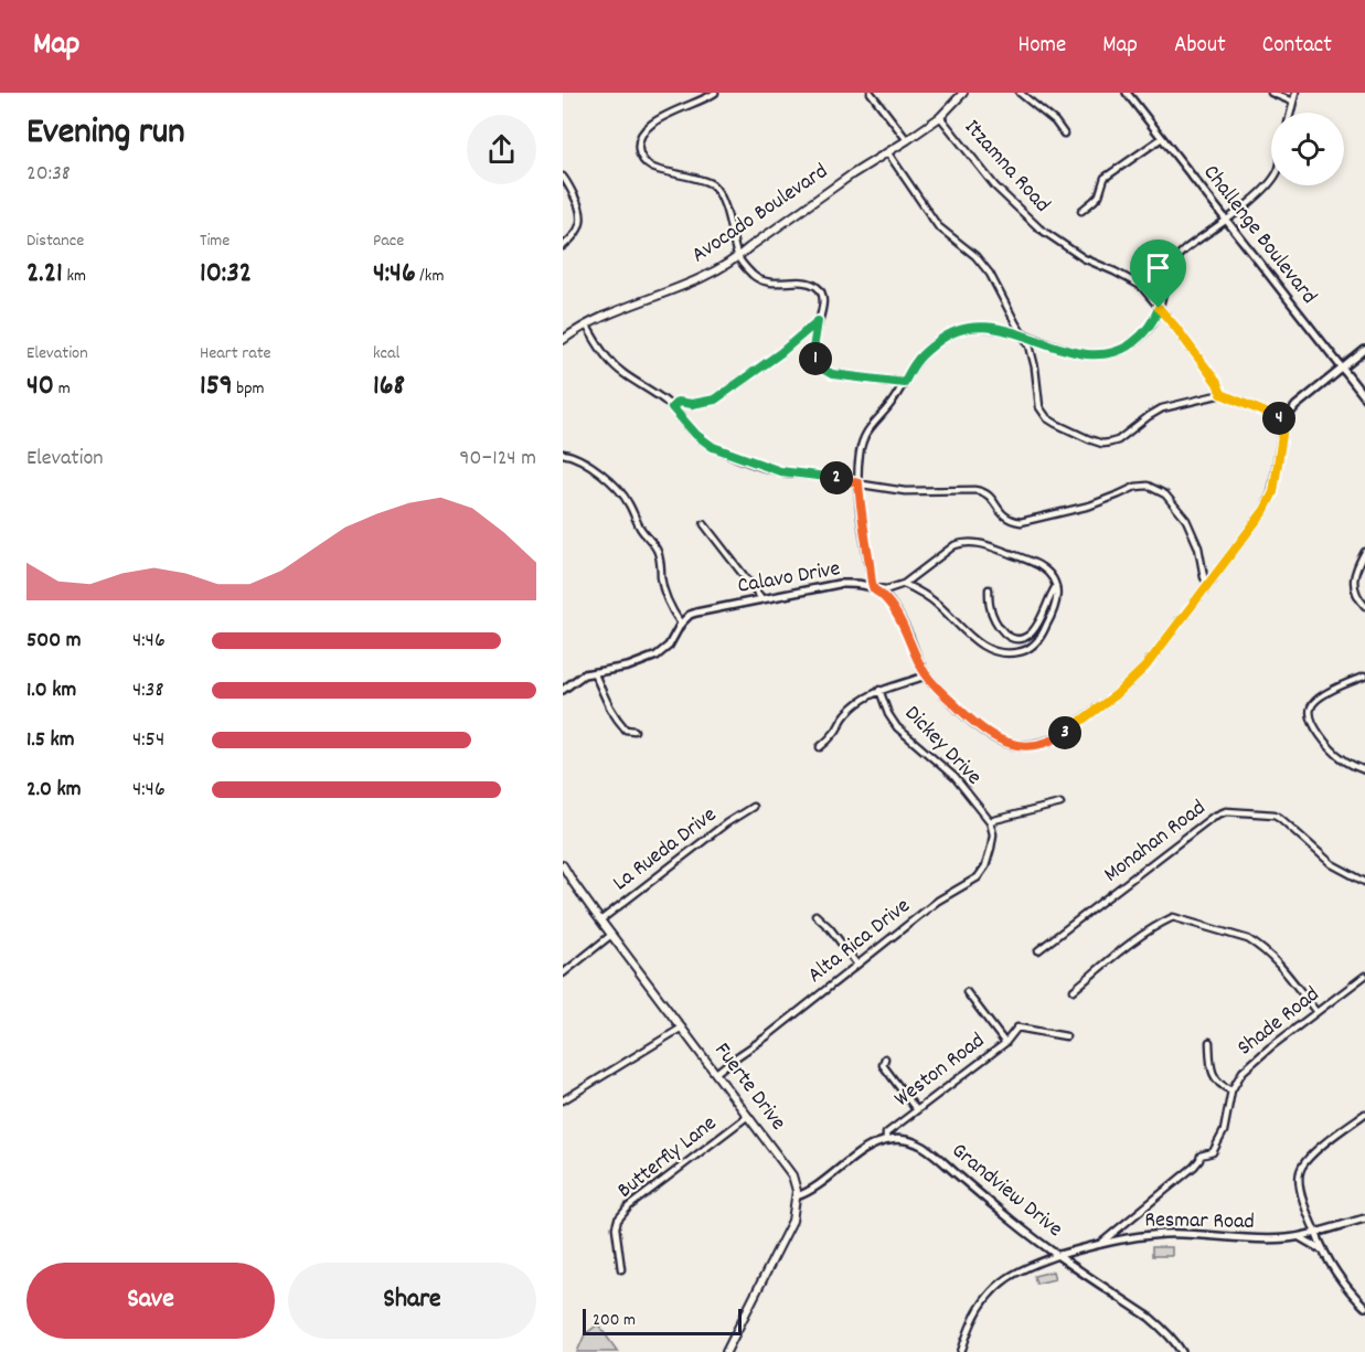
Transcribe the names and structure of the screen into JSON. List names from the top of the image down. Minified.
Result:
{"streets":{"main road":["Avocado Boulevard","Fuerte Drive"],"street":["Itzamna Road","Challenge Boulevard","Calavo Drive","Dickey Drive","Monahan Road","La Rueda Drive","Alta Rica Drive","Shade Road","Weston Road","Butterfly Lane","Grandview Drive","Resmar Road"]},"crossings":[["Itzamna Road","Avocado Boulevard"],["Dickey Drive","Alta Rica Drive"],["La Rueda Drive","Fuerte Drive"],["Alta Rica Drive","Fuerte Drive"],["Shade Road","Resmar Road"],["Weston Road","Grandview Drive"],["Fuerte Drive","Butterfly Lane"],["Grandview Drive","Resmar Road"]],"scale_bar":"200 m","page":{"header":"Map","nav":["Home","Map","About","Contact"],"heading":["Evening run","20:38"],"stats":[["Distance","2.21 km"],["Time","10:32"],["Pace","4:46 /km"],["Elevation","40 m"],["Heart rate","159 bpm"],["kcal","168"]],"pins":["1","4","2","3"],"chart":["Elevation","90–124 m"],"list":[{"name":"500 m","note":"4:46"},{"name":"1.0 km","note":"4:38"},{"name":"1.5 km","note":"4:54"},{"name":"2.0 km","note":"4:46"}],"buttons":["Save","Share"],"scale":"200 m"}}
